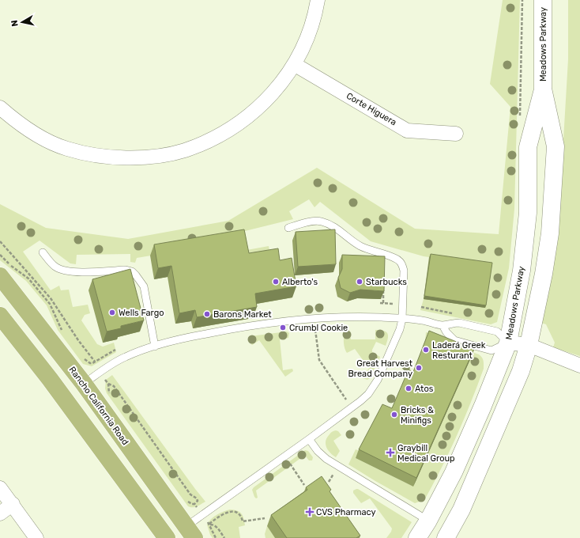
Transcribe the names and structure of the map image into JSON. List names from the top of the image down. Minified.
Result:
{"streets":{"main road":["Meadows Parkway","Rancho California Road"],"street":["Corte Higuera"]},"places":{"other":["Alberto's","Starbucks","Wells Fargo","Barons Market","Crumbl Cookie","Laderá Greek Resturant","Great Harvest Bread Company","Atos","Bricks & Minifigs"],"health":["Graybill Medical Group","CVS Pharmacy"]},"north":"left"}
